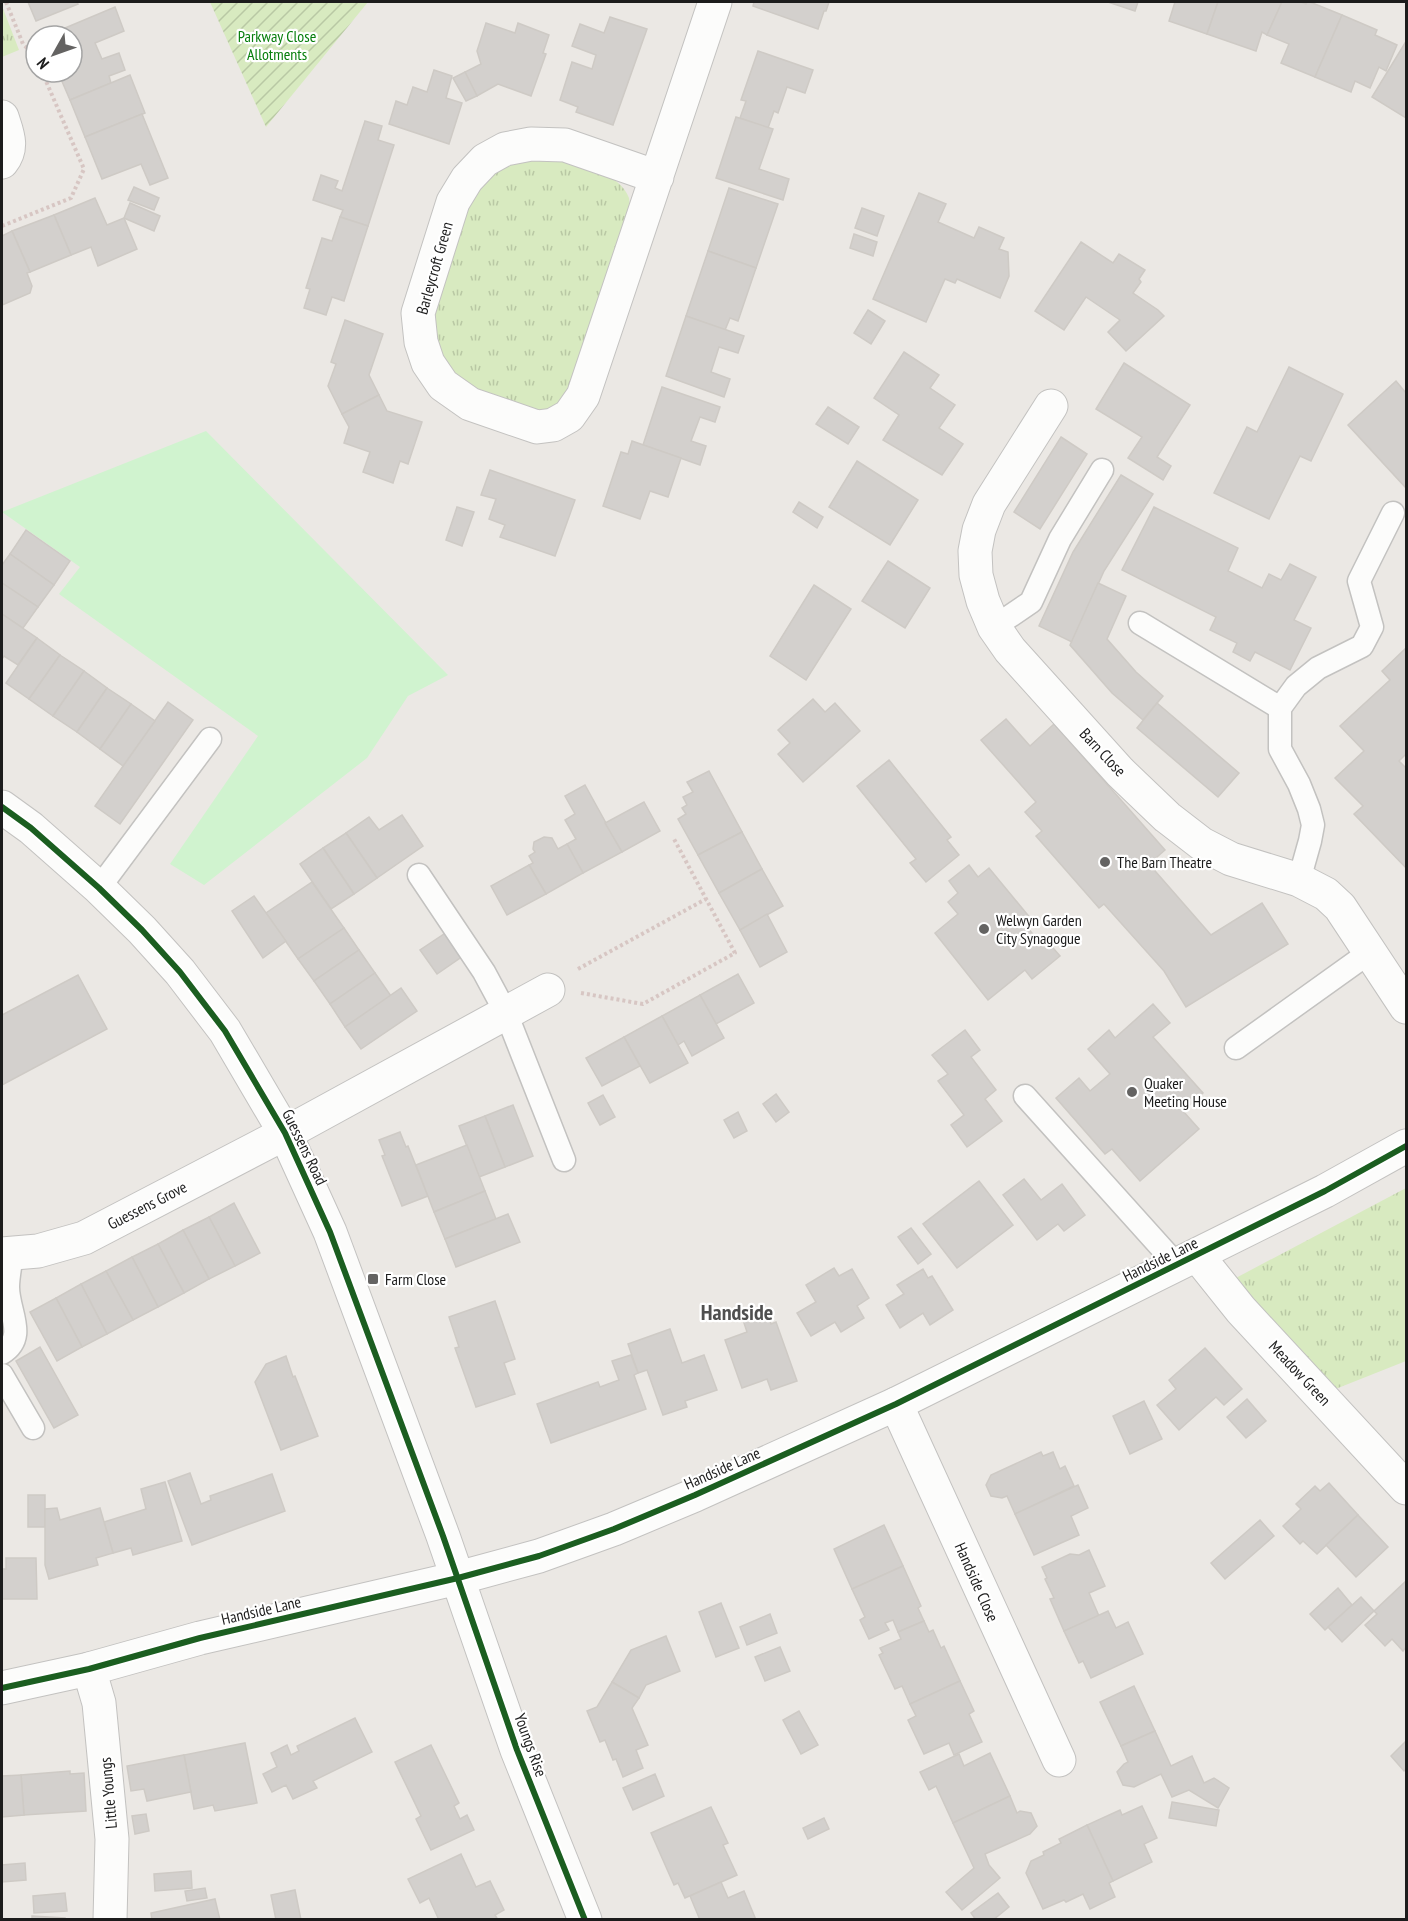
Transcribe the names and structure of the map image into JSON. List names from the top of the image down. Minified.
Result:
{"streets":{"street":["Barleycroft Green","Barn Close","Guessens Road","Guessens Grove","Handside Lane","Meadow Green","Handside Close","Youngs Rise","Little Youngs"]},"crossings":[["Guessens Road","Guessens Grove"],["Guessens Road","Handside Lane"],["Guessens Road","Youngs Rise"],["Handside Lane","Meadow Green"],["Handside Lane","Handside Close"],["Handside Lane","Youngs Rise"],["Handside Lane","Little Youngs"]],"districts":["Handside"],"parks":["Parkway Close Allotments"],"places":{"other":["The Barn Theatre","Welwyn Garden City Synagogue","Quaker Meeting House"],"transit":["Farm Close"]},"north":"bottom left"}
